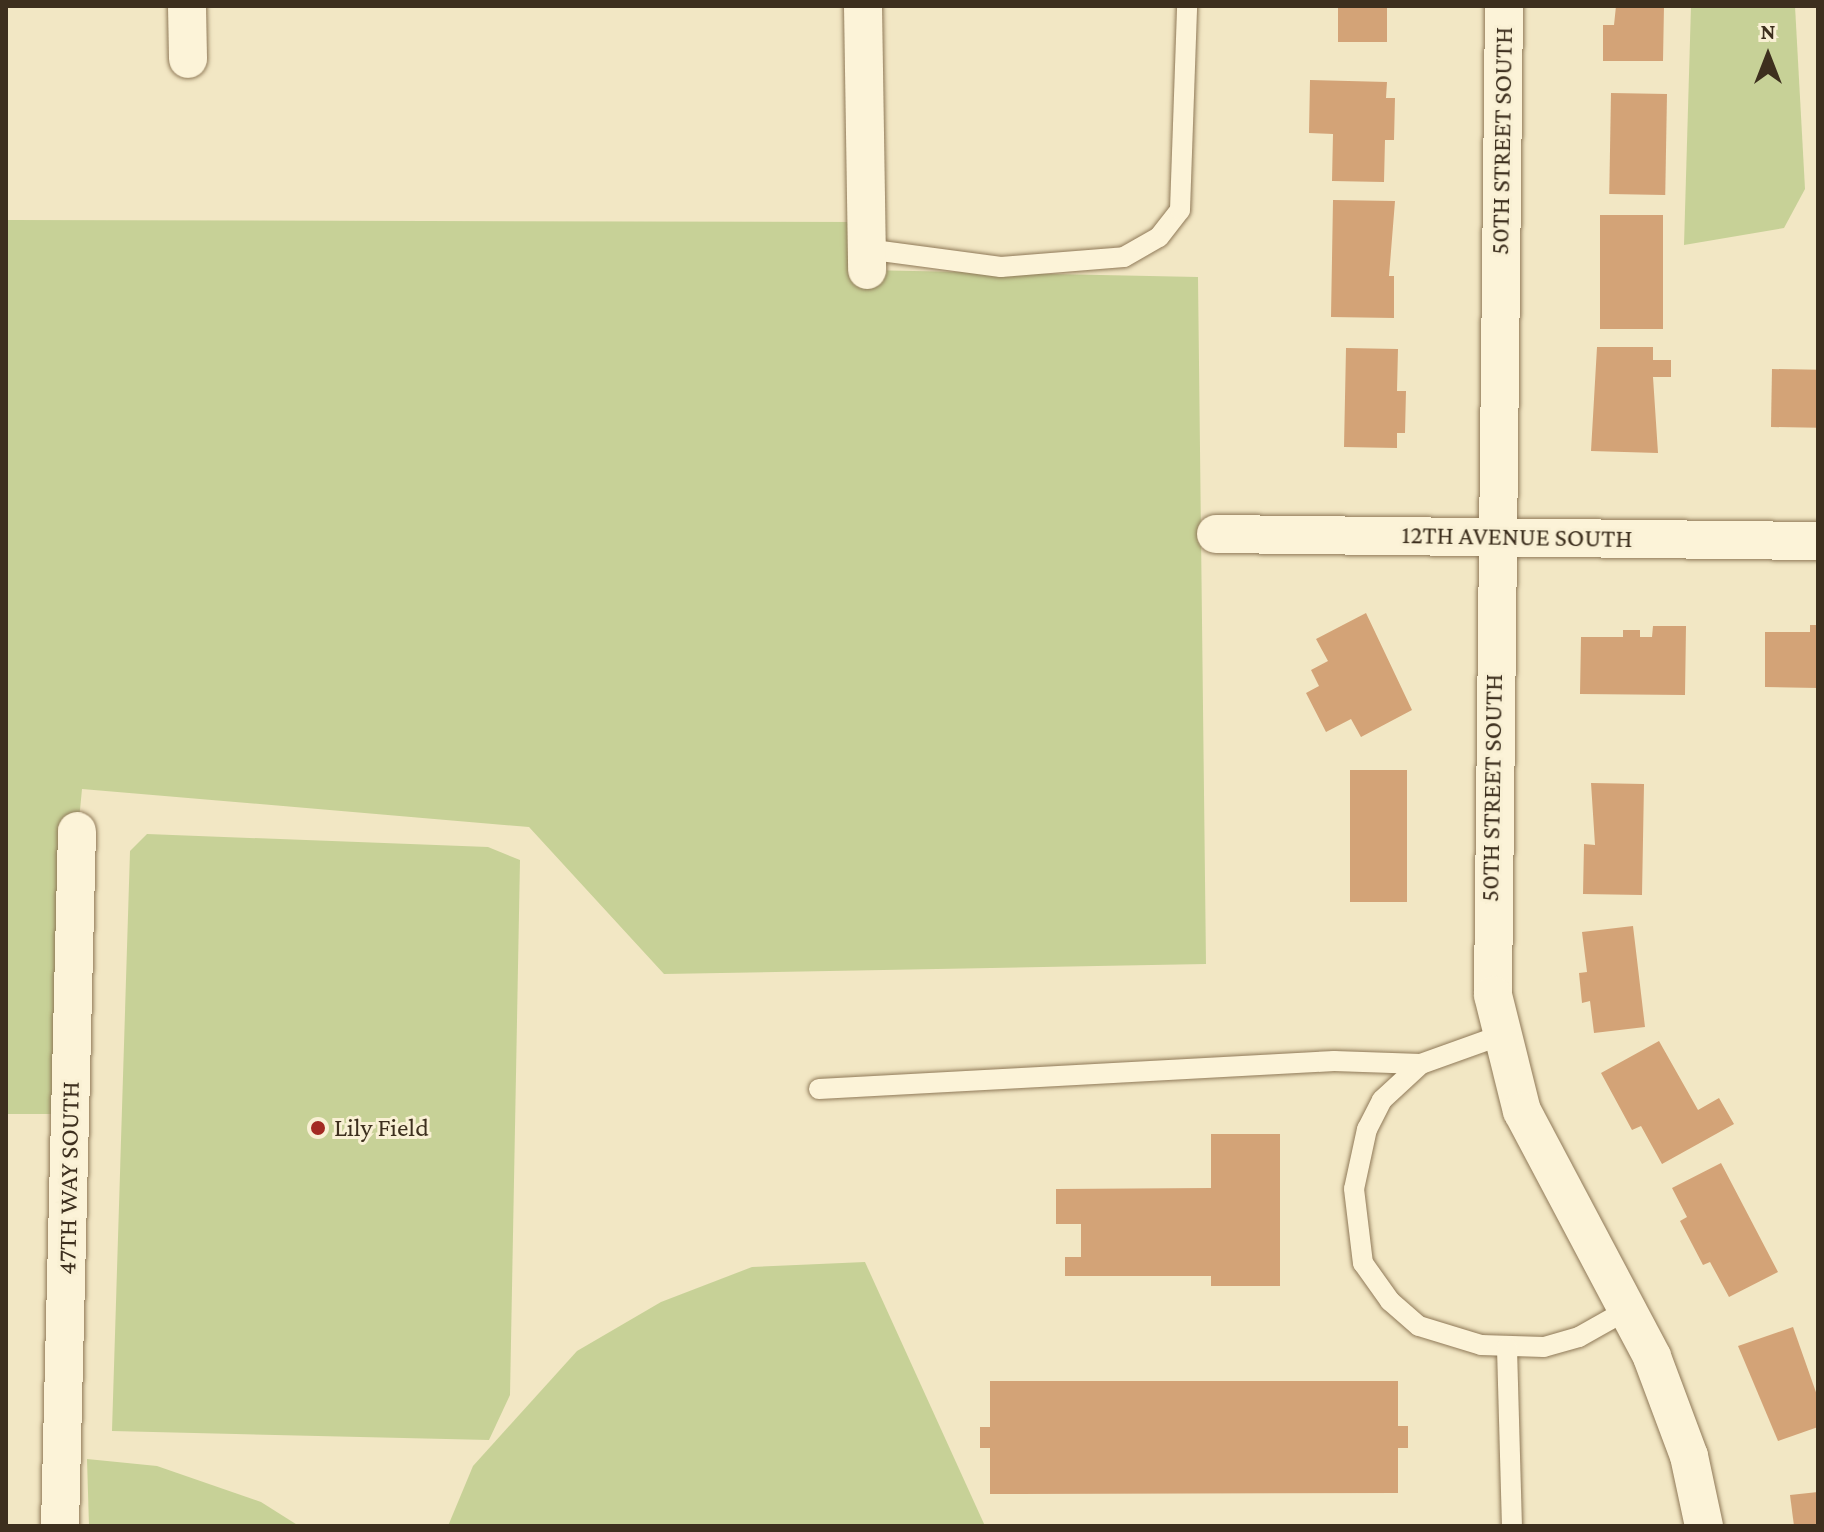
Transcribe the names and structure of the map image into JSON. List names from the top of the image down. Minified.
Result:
{"streets":{"street":["50TH STREET SOUTH","12TH AVENUE SOUTH","47TH WAY SOUTH"]},"crossings":[["50TH STREET SOUTH","12TH AVENUE SOUTH"]],"places":["Lily Field"],"north":"top"}
